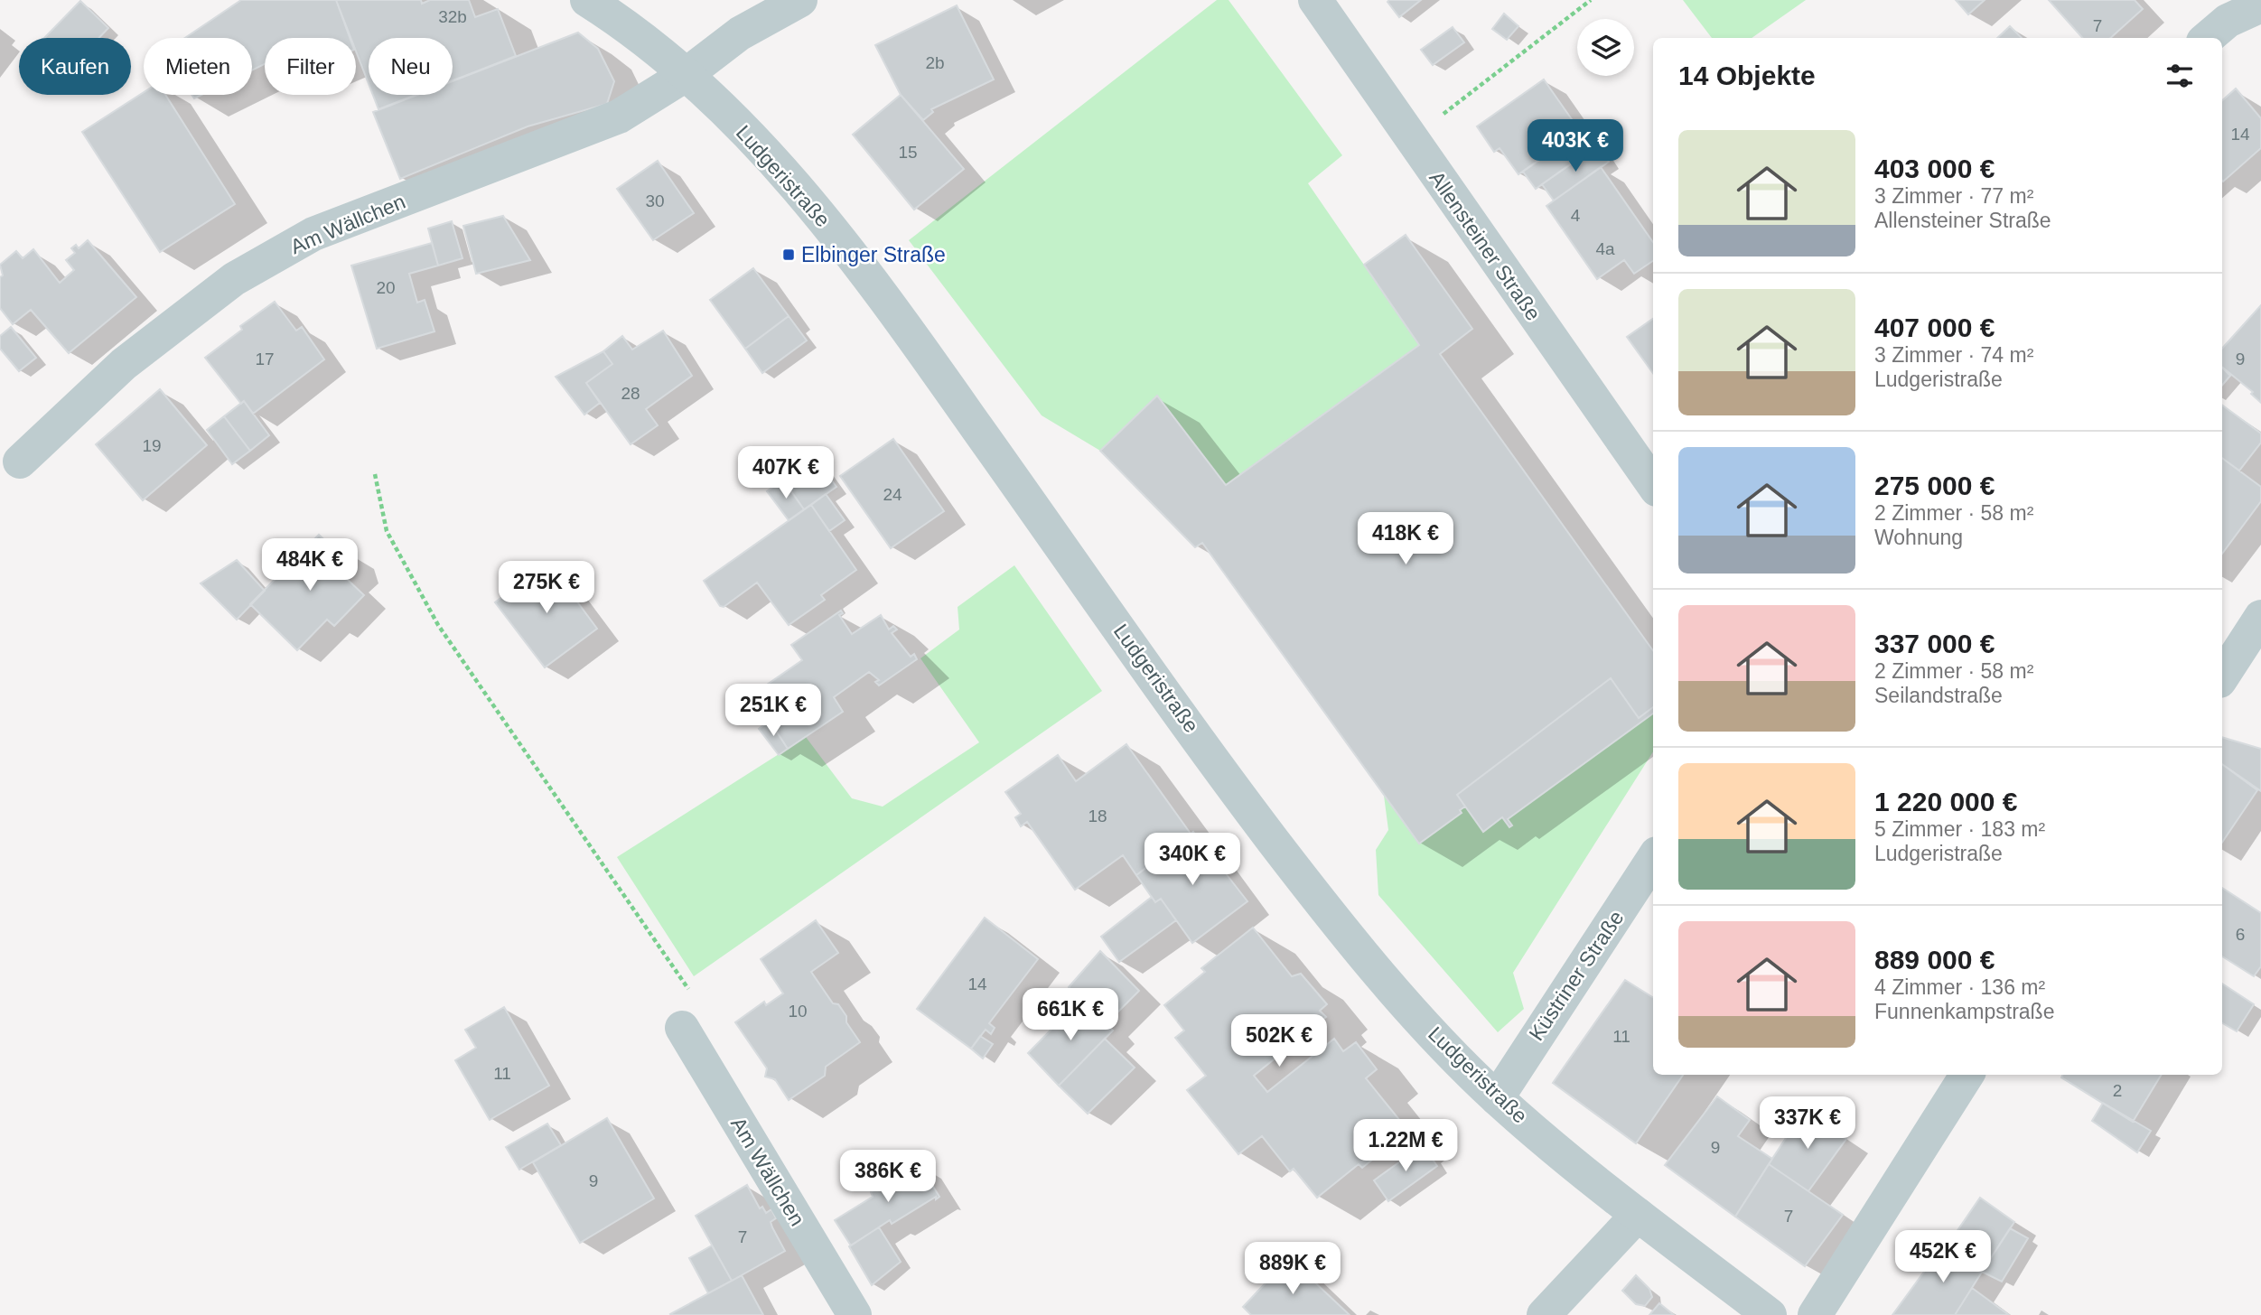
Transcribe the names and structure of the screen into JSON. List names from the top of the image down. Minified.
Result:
{"streets":{"street":["Ludgeristraße","Am Wällchen","Allensteiner Straße","Küstriner Straße"]},"crossings":[["Ludgeristraße","Am Wällchen"],["Ludgeristraße","Küstriner Straße"]],"places":{"transit":["Elbinger Straße"]},"house_numbers":["32b","7","2b","14","15","30","4","4a","20","17","9","28","19","24","18","6","14","10","11","11","2","9","9","7","7"],"page":{"chip":["Kaufen","Mieten","Filter","Neu"],"heading":"14 Objekte","list":[{"name":"403 000 €","note":"3 Zimmer · 77 m² · Allensteiner Straße"},{"name":"407 000 €","note":"3 Zimmer · 74 m² · Ludgeristraße"},{"name":"275 000 €","note":"2 Zimmer · 58 m² · Wohnung"},{"name":"337 000 €","note":"2 Zimmer · 58 m² · Seilandstraße"},{"name":"1 220 000 €","note":"5 Zimmer · 183 m² · Ludgeristraße"},{"name":"889 000 €","note":"4 Zimmer · 136 m² · Funnenkampstraße"}],"price":["403K €","407K €","418K €","484K €","275K €","251K €","340K €","661K €","502K €","337K €","1.22M €","386K €","452K €","889K €"]}}
